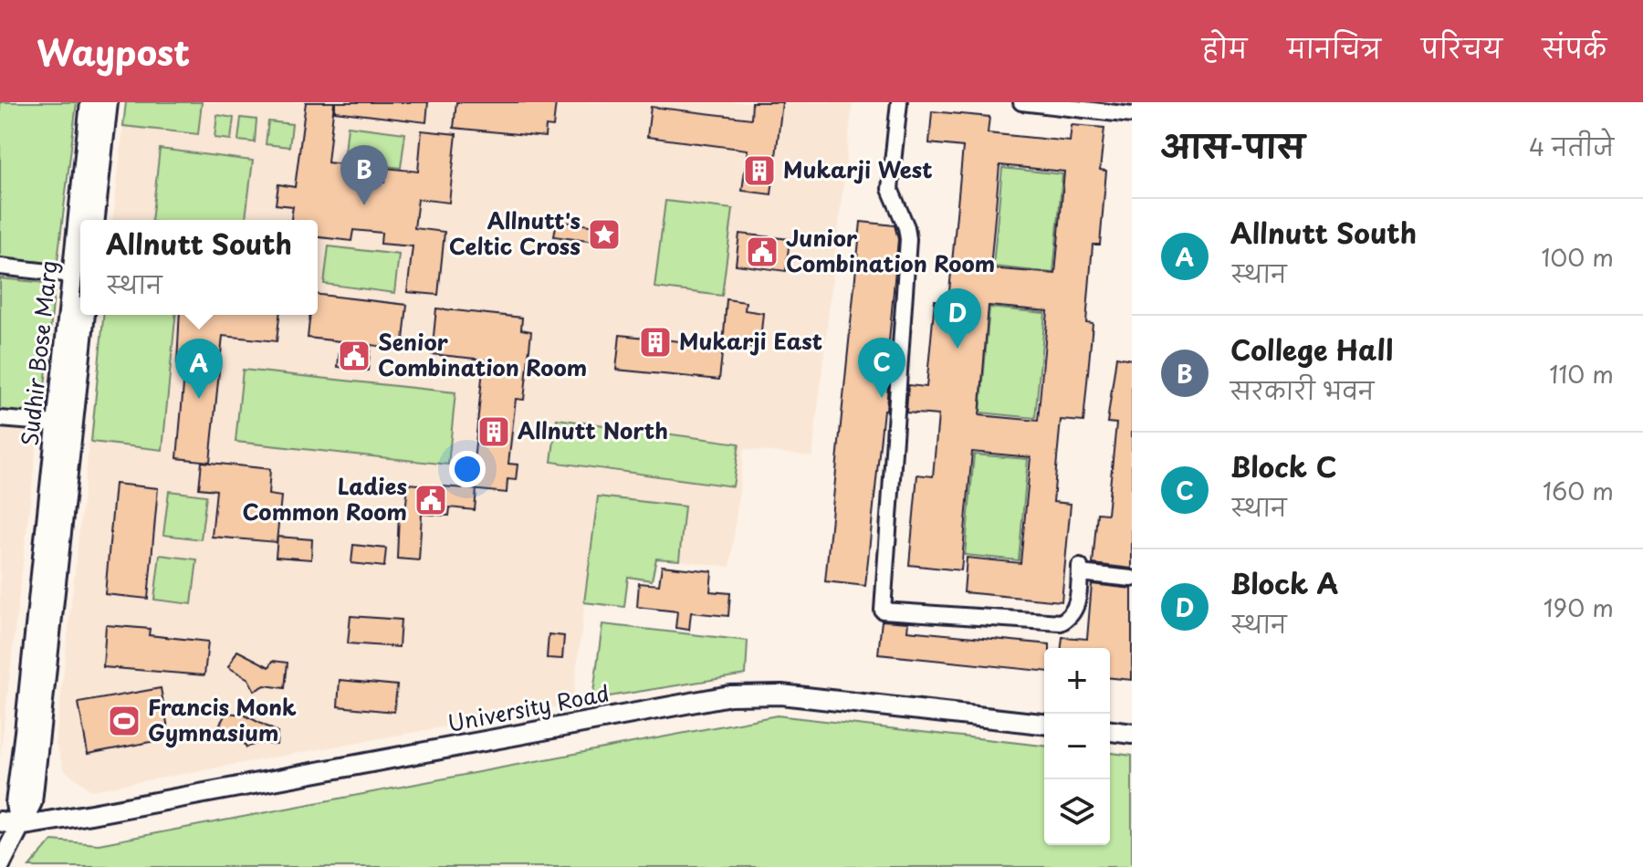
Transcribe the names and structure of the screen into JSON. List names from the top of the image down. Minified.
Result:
{"streets":{"street":["Sudhir Bose Marg","University Road"]},"crossings":[["Sudhir Bose Marg","University Road"]],"places":{"building":["Mukarji West","Mukarji East","Allnutt North"],"place":["Allnutt's Celtic Cross"],"public building":["Junior Combination Room","Senior Combination Room","Ladies Common Room"],"sports":["Francis Monk Gymnasium"]},"page":{"header":"Waypost","nav":["होम","मानचित्र","परिचय","संपर्क"],"heading":["आस-पास","4 नतीजे"],"pins":["B","D","C","A"],"list":[{"mark":"A","name":"Allnutt South","note":"स्थान","value":"100 m"},{"mark":"B","name":"College Hall","note":"सरकारी भवन","value":"110 m"},{"mark":"C","name":"Block C","note":"स्थान","value":"160 m"},{"mark":"D","name":"Block A","note":"स्थान","value":"190 m"}],"popup":["Allnutt South","स्थान"],"map_buttons":["+","−"]}}
